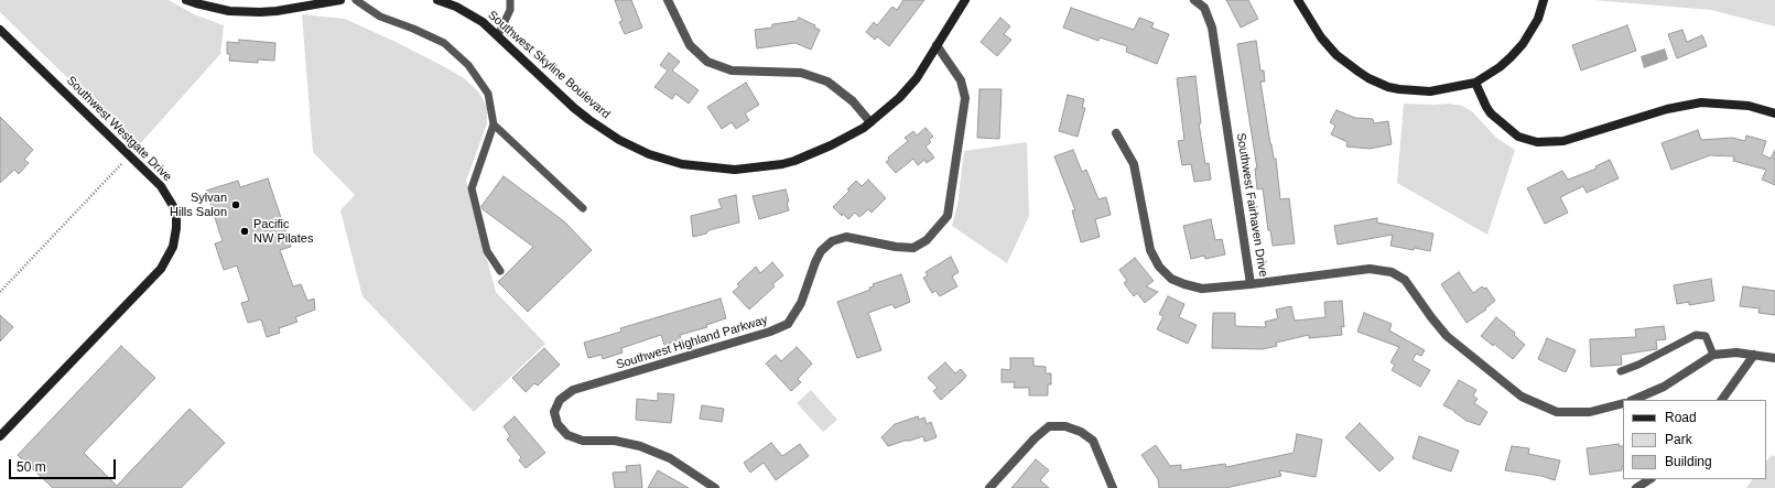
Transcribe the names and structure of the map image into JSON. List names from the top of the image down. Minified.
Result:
{"streets":{"main road":["Southwest Skyline Boulevard","Southwest Westgate Drive"],"street":["Southwest Fairhaven Drive","Southwest Highland Parkway"]},"crossings":[["Southwest Skyline Boulevard","Southwest Highland Parkway"]],"places":["Sylvan Hills Salon","Pacific NW Pilates"],"legend":["Road","Park","Building"],"scale_bar":"50 m"}
